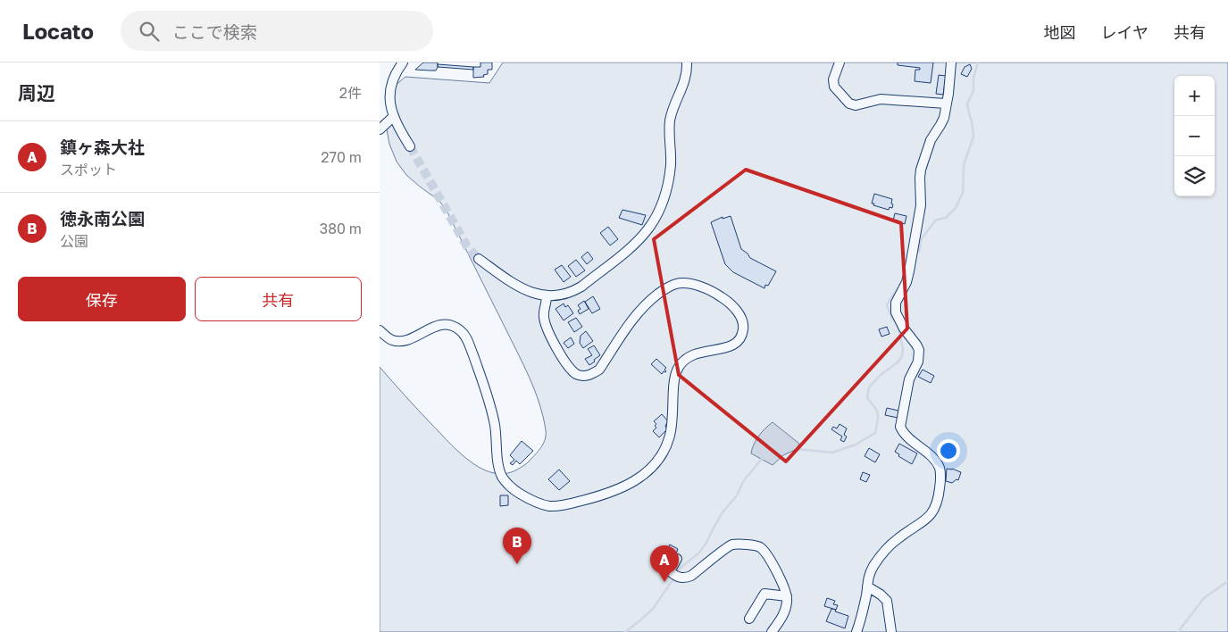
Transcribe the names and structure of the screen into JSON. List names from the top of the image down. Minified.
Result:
{"page":{"header":"Locato","search":"ここで検索","nav":["地図","レイヤ","共有"],"heading":["周辺","2件"],"map_buttons":["+","−"],"list":[{"mark":"A","name":"鎮ヶ森大社","note":"スポット","value":"270 m"},{"mark":"B","name":"徳永南公園","note":"公園","value":"380 m"}],"buttons":["保存","共有"],"pins":["B","A"]}}
